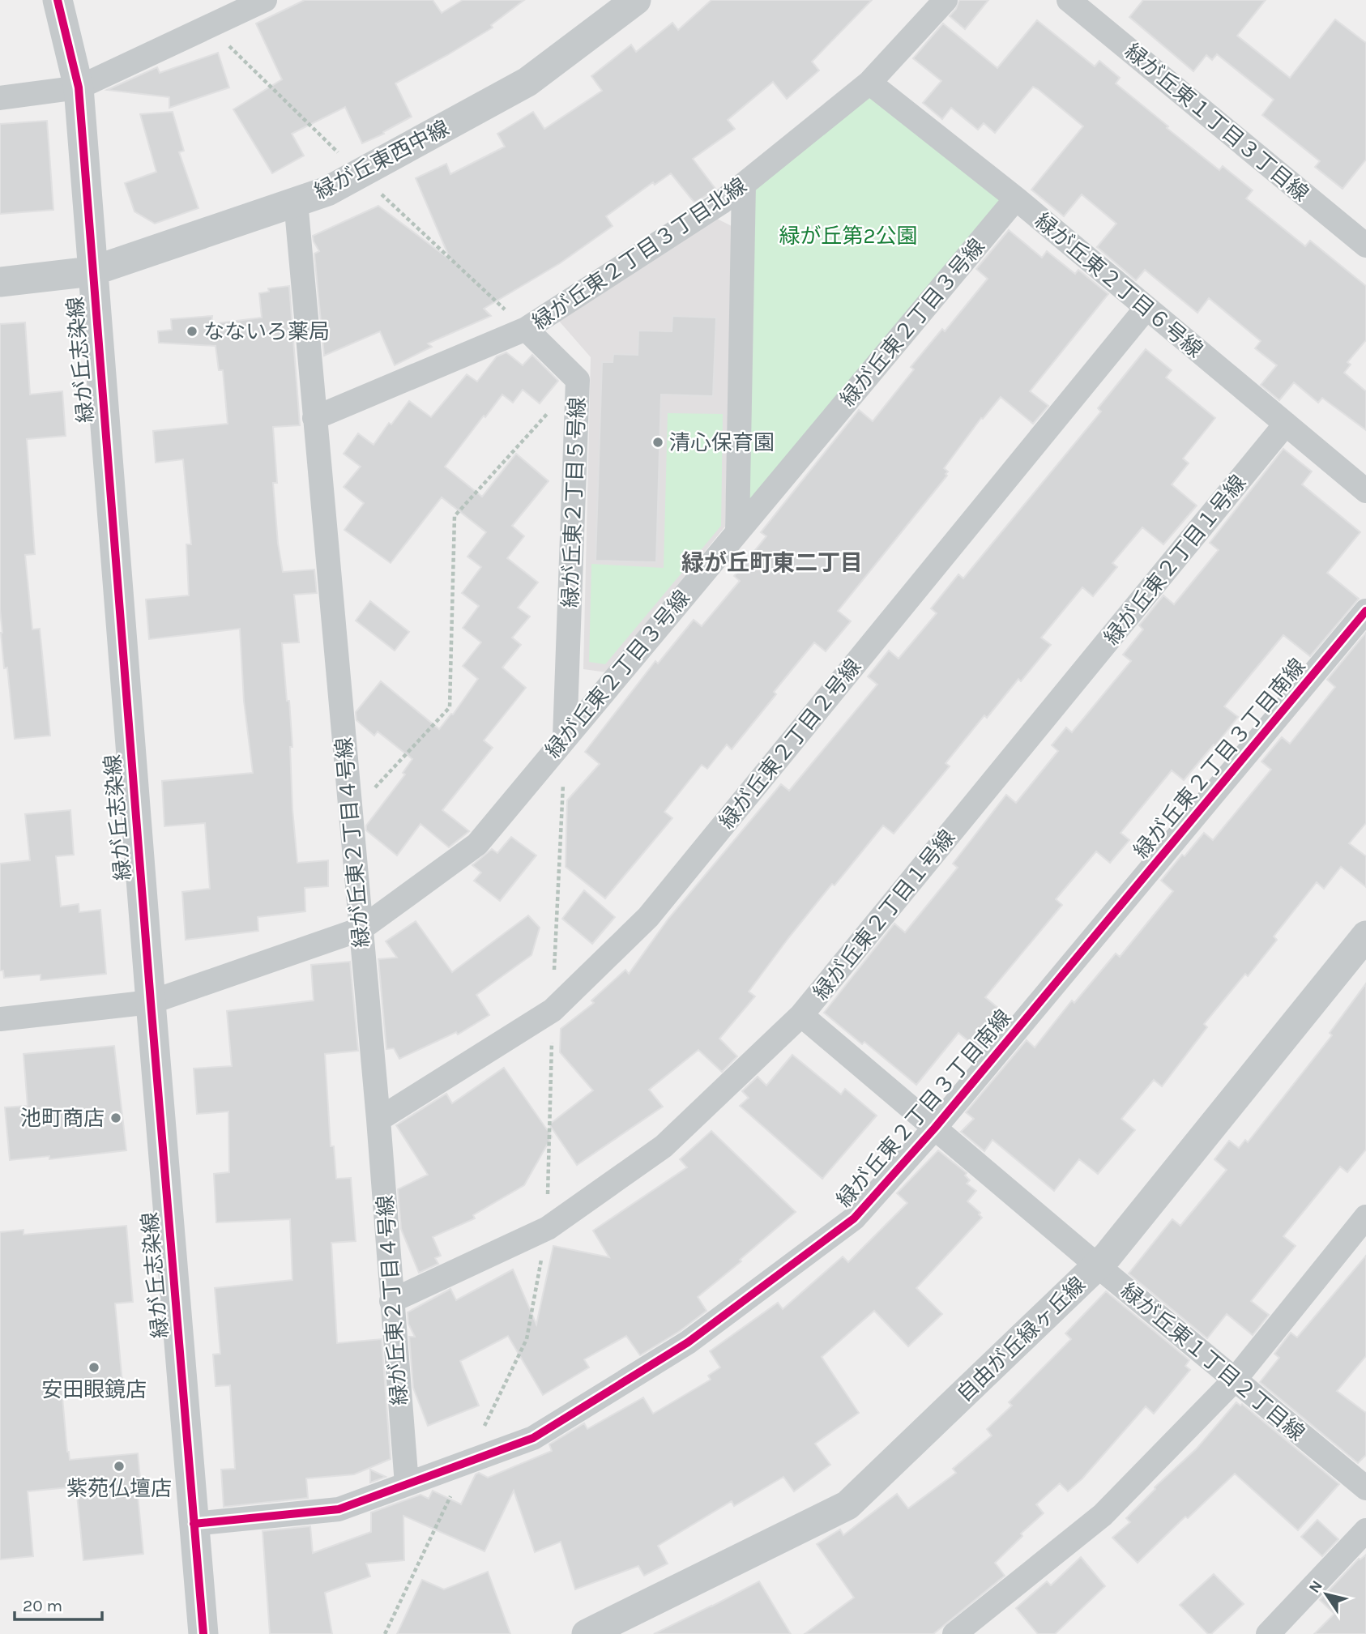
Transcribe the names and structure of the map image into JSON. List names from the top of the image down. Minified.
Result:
{"streets":{"street":["緑が丘東１丁目３丁目線","緑が丘東西中線","緑が丘東２丁目３丁目北線","緑が丘東２丁目６号線","緑が丘東２丁目３号線","緑が丘志染線","緑が丘東２丁目５号線","緑が丘東２丁目１号線","緑が丘東２丁目２号線","緑が丘東２丁目３丁目南線","緑が丘東２丁目４号線","自由が丘緑ヶ丘線","緑が丘東１丁目２丁目線"]},"crossings":[["緑が丘東西中線","緑が丘志染線"],["緑が丘東西中線","緑が丘東２丁目４号線"],["緑が丘東２丁目３丁目北線","緑が丘東２丁目６号線"],["緑が丘東２丁目３丁目北線","緑が丘東２丁目４号線"],["緑が丘東２丁目６号線","緑が丘東２丁目３号線"],["緑が丘東２丁目６号線","緑が丘東２丁目１号線"],["緑が丘東２丁目６号線","緑が丘東２丁目２号線"],["緑が丘東２丁目３号線","緑が丘志染線"],["緑が丘東２丁目３号線","緑が丘東２丁目５号線"],["緑が丘東２丁目３号線","緑が丘東２丁目４号線"],["緑が丘志染線","緑が丘東２丁目３丁目南線"],["緑が丘東２丁目５号線","緑が丘東２丁目４号線"],["緑が丘東２丁目１号線","緑が丘東２丁目４号線"],["緑が丘東２丁目１号線","緑が丘東１丁目２丁目線"],["緑が丘東２丁目２号線","緑が丘東２丁目４号線"],["緑が丘東２丁目３丁目南線","緑が丘東２丁目４号線"],["緑が丘東２丁目３丁目南線","緑が丘東１丁目２丁目線"],["自由が丘緑ヶ丘線","緑が丘東１丁目２丁目線"]],"districts":["緑が丘町東二丁目"],"parks":["緑が丘第2公園"],"places":["なないろ薬局","清心保育園","池町商店","安田眼鏡店","紫苑仏壇店"],"scale_bar":"20 m","north":"top left"}
